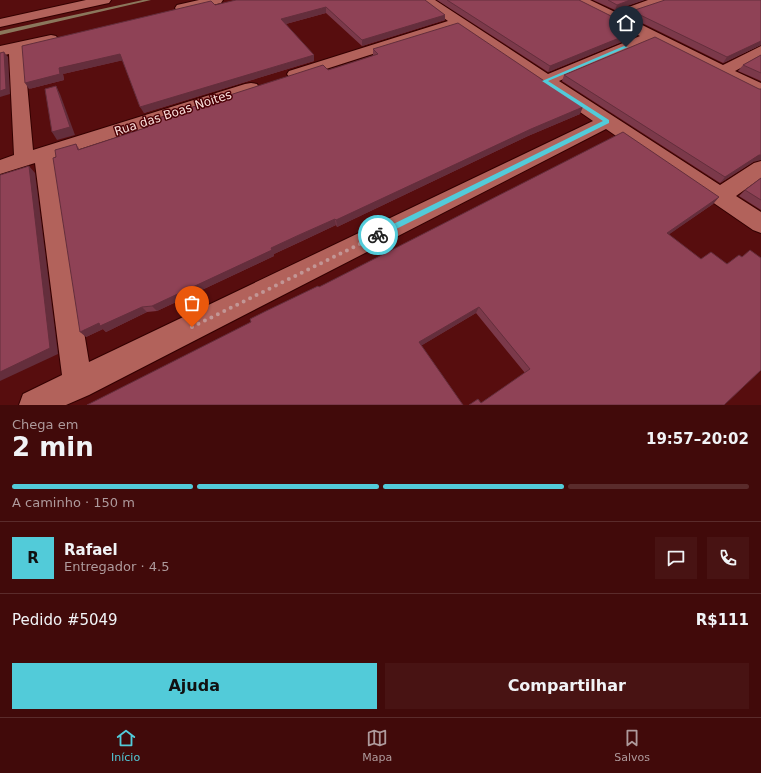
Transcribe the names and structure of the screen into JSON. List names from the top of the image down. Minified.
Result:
{"streets":{"street":["Rua das Boas Noites"]},"page":{"heading":["2 min","Chega em","19:57–20:02"],"panel":["Rafael","Entregador · 4.5","Pedido #5049","R$111"],"bar":"A caminho · 150 m","round":"R","buttons":["Ajuda","Compartilhar"],"tabs":["Início","Mapa","Salvos"]}}
